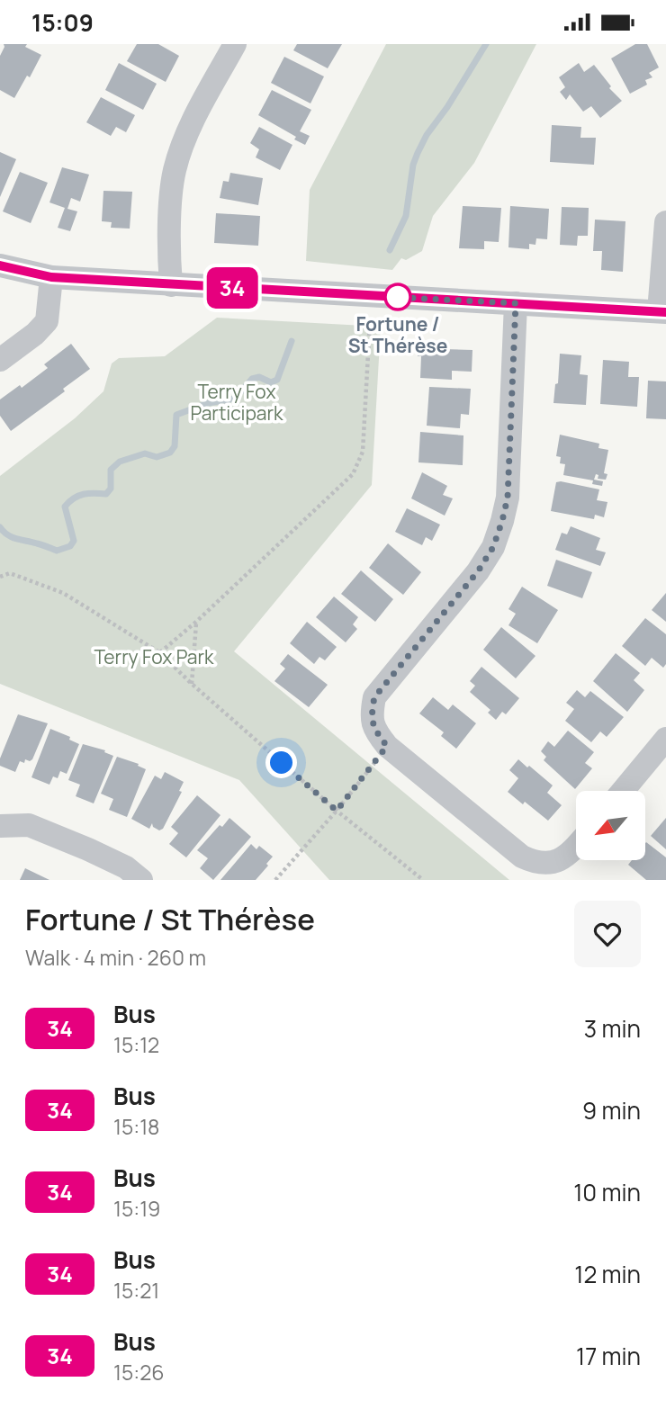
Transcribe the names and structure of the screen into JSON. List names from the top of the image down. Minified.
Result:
{"parks":["Terry Fox Participark","Terry Fox Park"],"places":["Fortune / St Thérèse"],"lines":["bus line 34"],"north":"bottom left","page":{"status":"15:09","on_map":"34","heading":["Fortune / St Thérèse","Walk · 4 min · 260 m"],"list":[{"mark":"34","name":"Bus","note":"15:12","value":"3 min"},{"mark":"34","name":"Bus","note":"15:18","value":"9 min"},{"mark":"34","name":"Bus","note":"15:19","value":"10 min"},{"mark":"34","name":"Bus","note":"15:21","value":"12 min"},{"mark":"34","name":"Bus","note":"15:26","value":"17 min"}]}}
